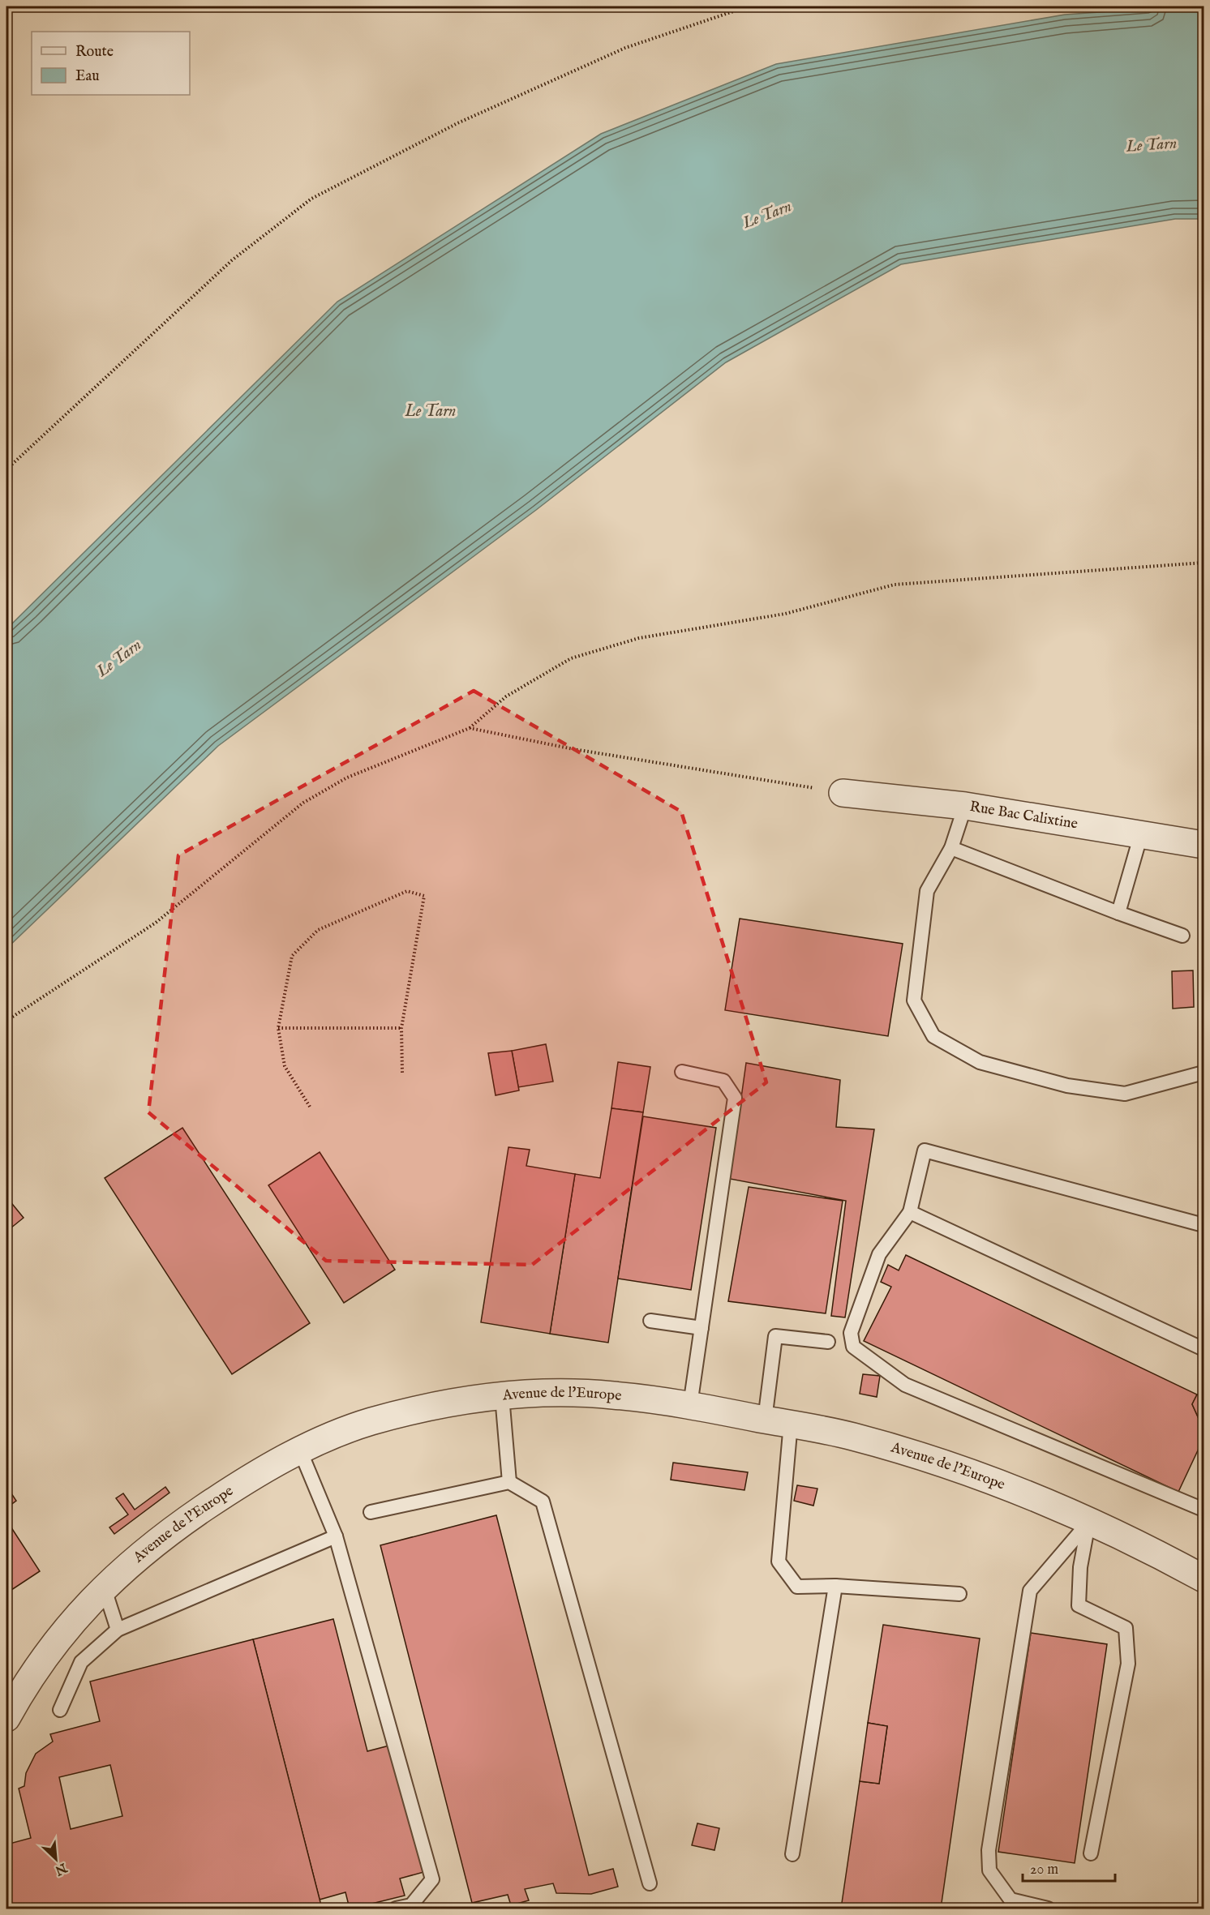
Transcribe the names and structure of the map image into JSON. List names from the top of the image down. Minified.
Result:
{"streets":{"street":["Rue Bac Calixtine","Avenue de l'Europe"]},"water":["Le Tarn"],"legend":["Route","Eau"],"scale_bar":"20 m","north":"bottom right"}
